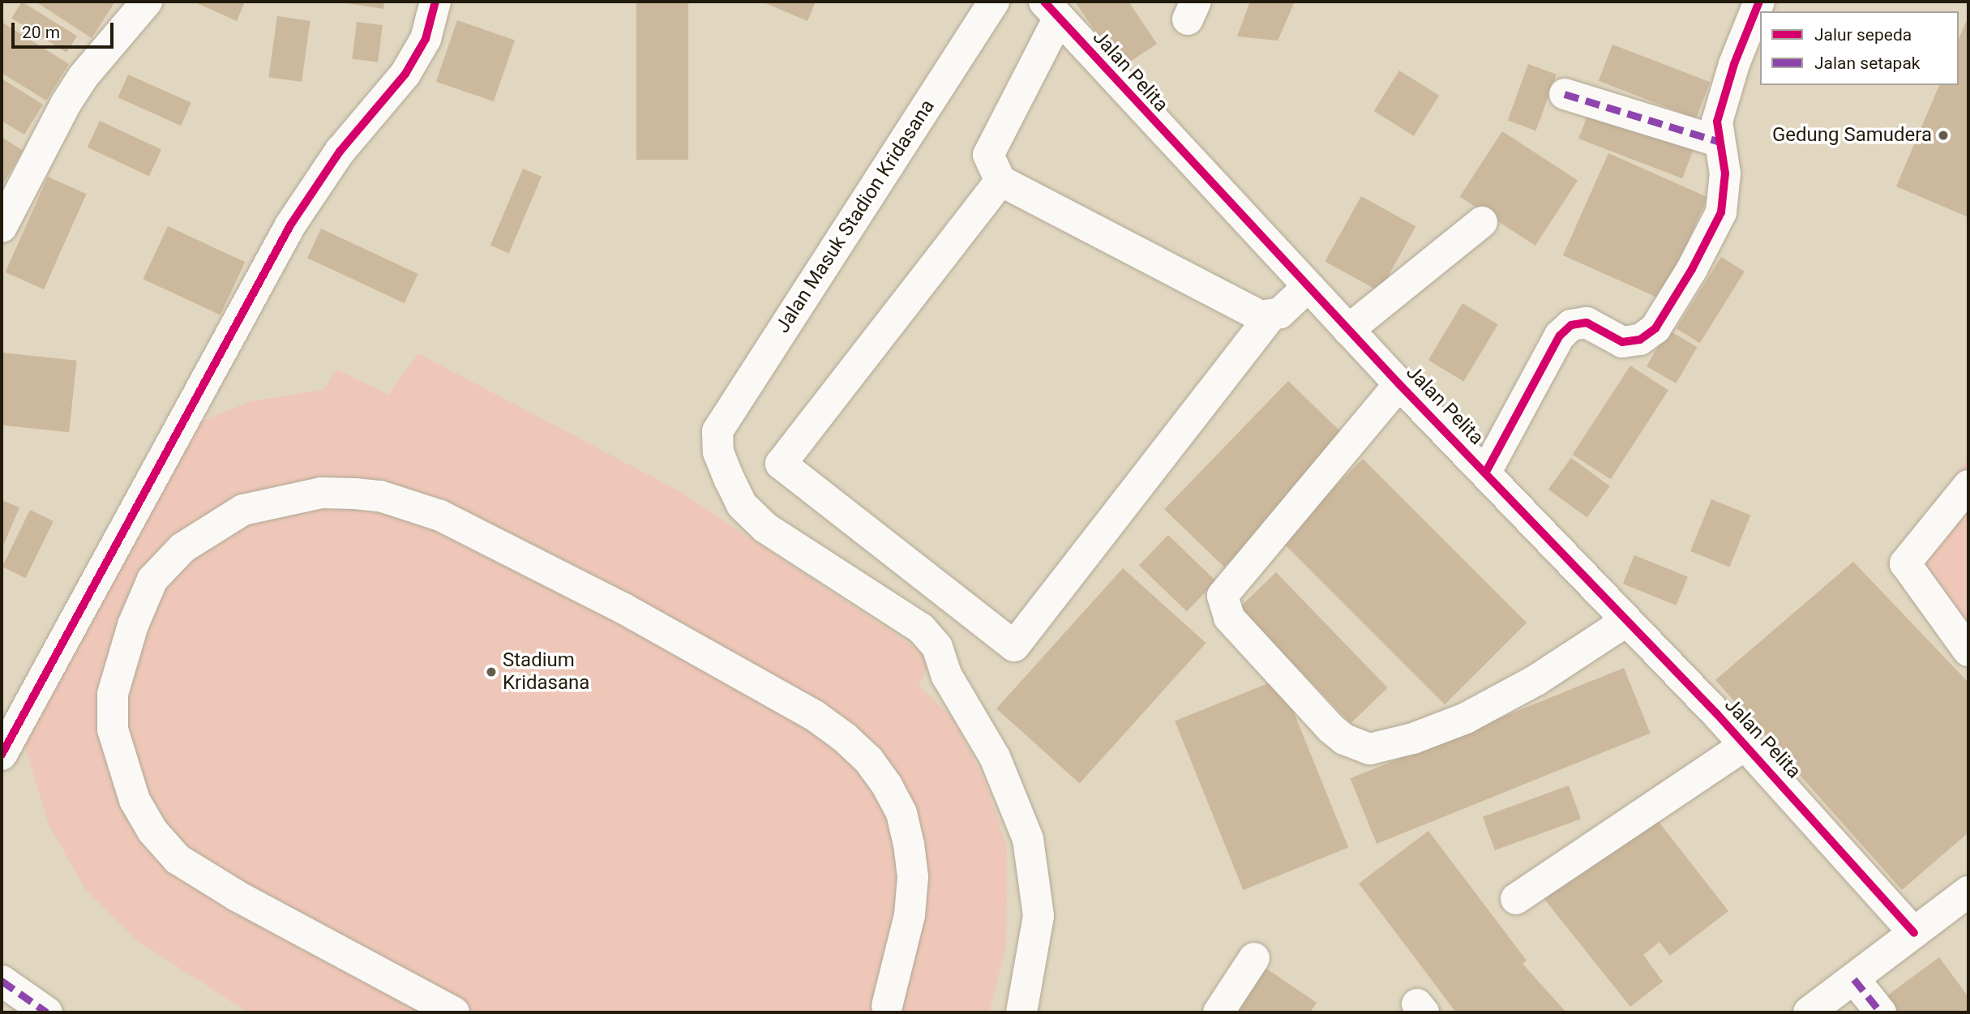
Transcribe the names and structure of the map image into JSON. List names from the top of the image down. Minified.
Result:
{"streets":{"street":["Jalan Pelita","Jalan Masuk Stadion Kridasana"]},"places":["Gedung Samudera","Stadium Kridasana"],"legend":["Jalur sepeda","Jalan setapak"],"scale_bar":"20 m"}
